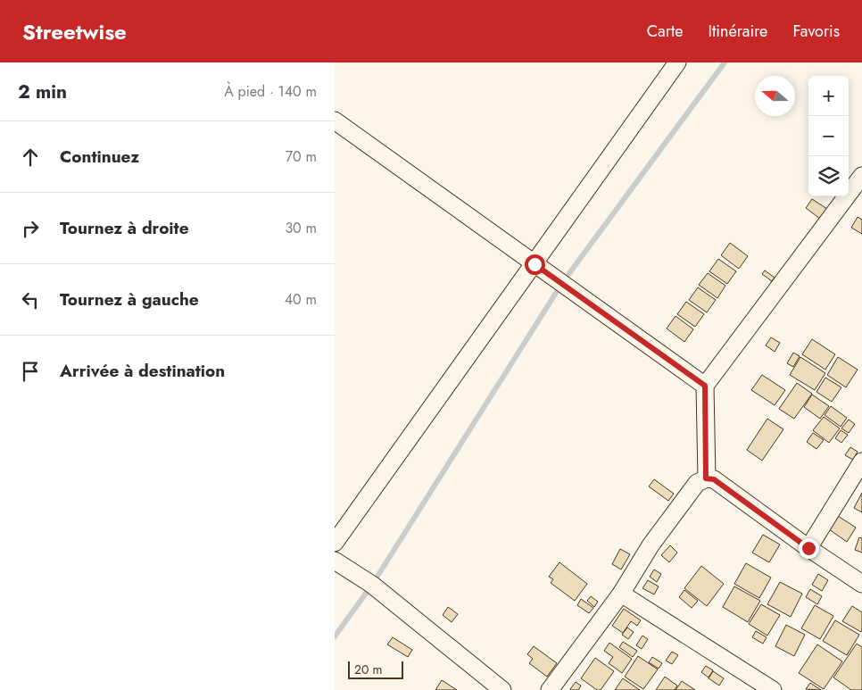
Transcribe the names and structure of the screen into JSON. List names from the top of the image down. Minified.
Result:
{"scale_bar":"20 m","north":"left","page":{"header":"Streetwise","nav":["Carte","Itinéraire","Favoris"],"heading":["2 min","À pied · 140 m"],"map_buttons":["+","−"],"list":[["Continuez","70 m"],["Tournez à droite","30 m"],["Tournez à gauche","40 m"],"Arrivée à destination"],"scale":"20 m"}}
